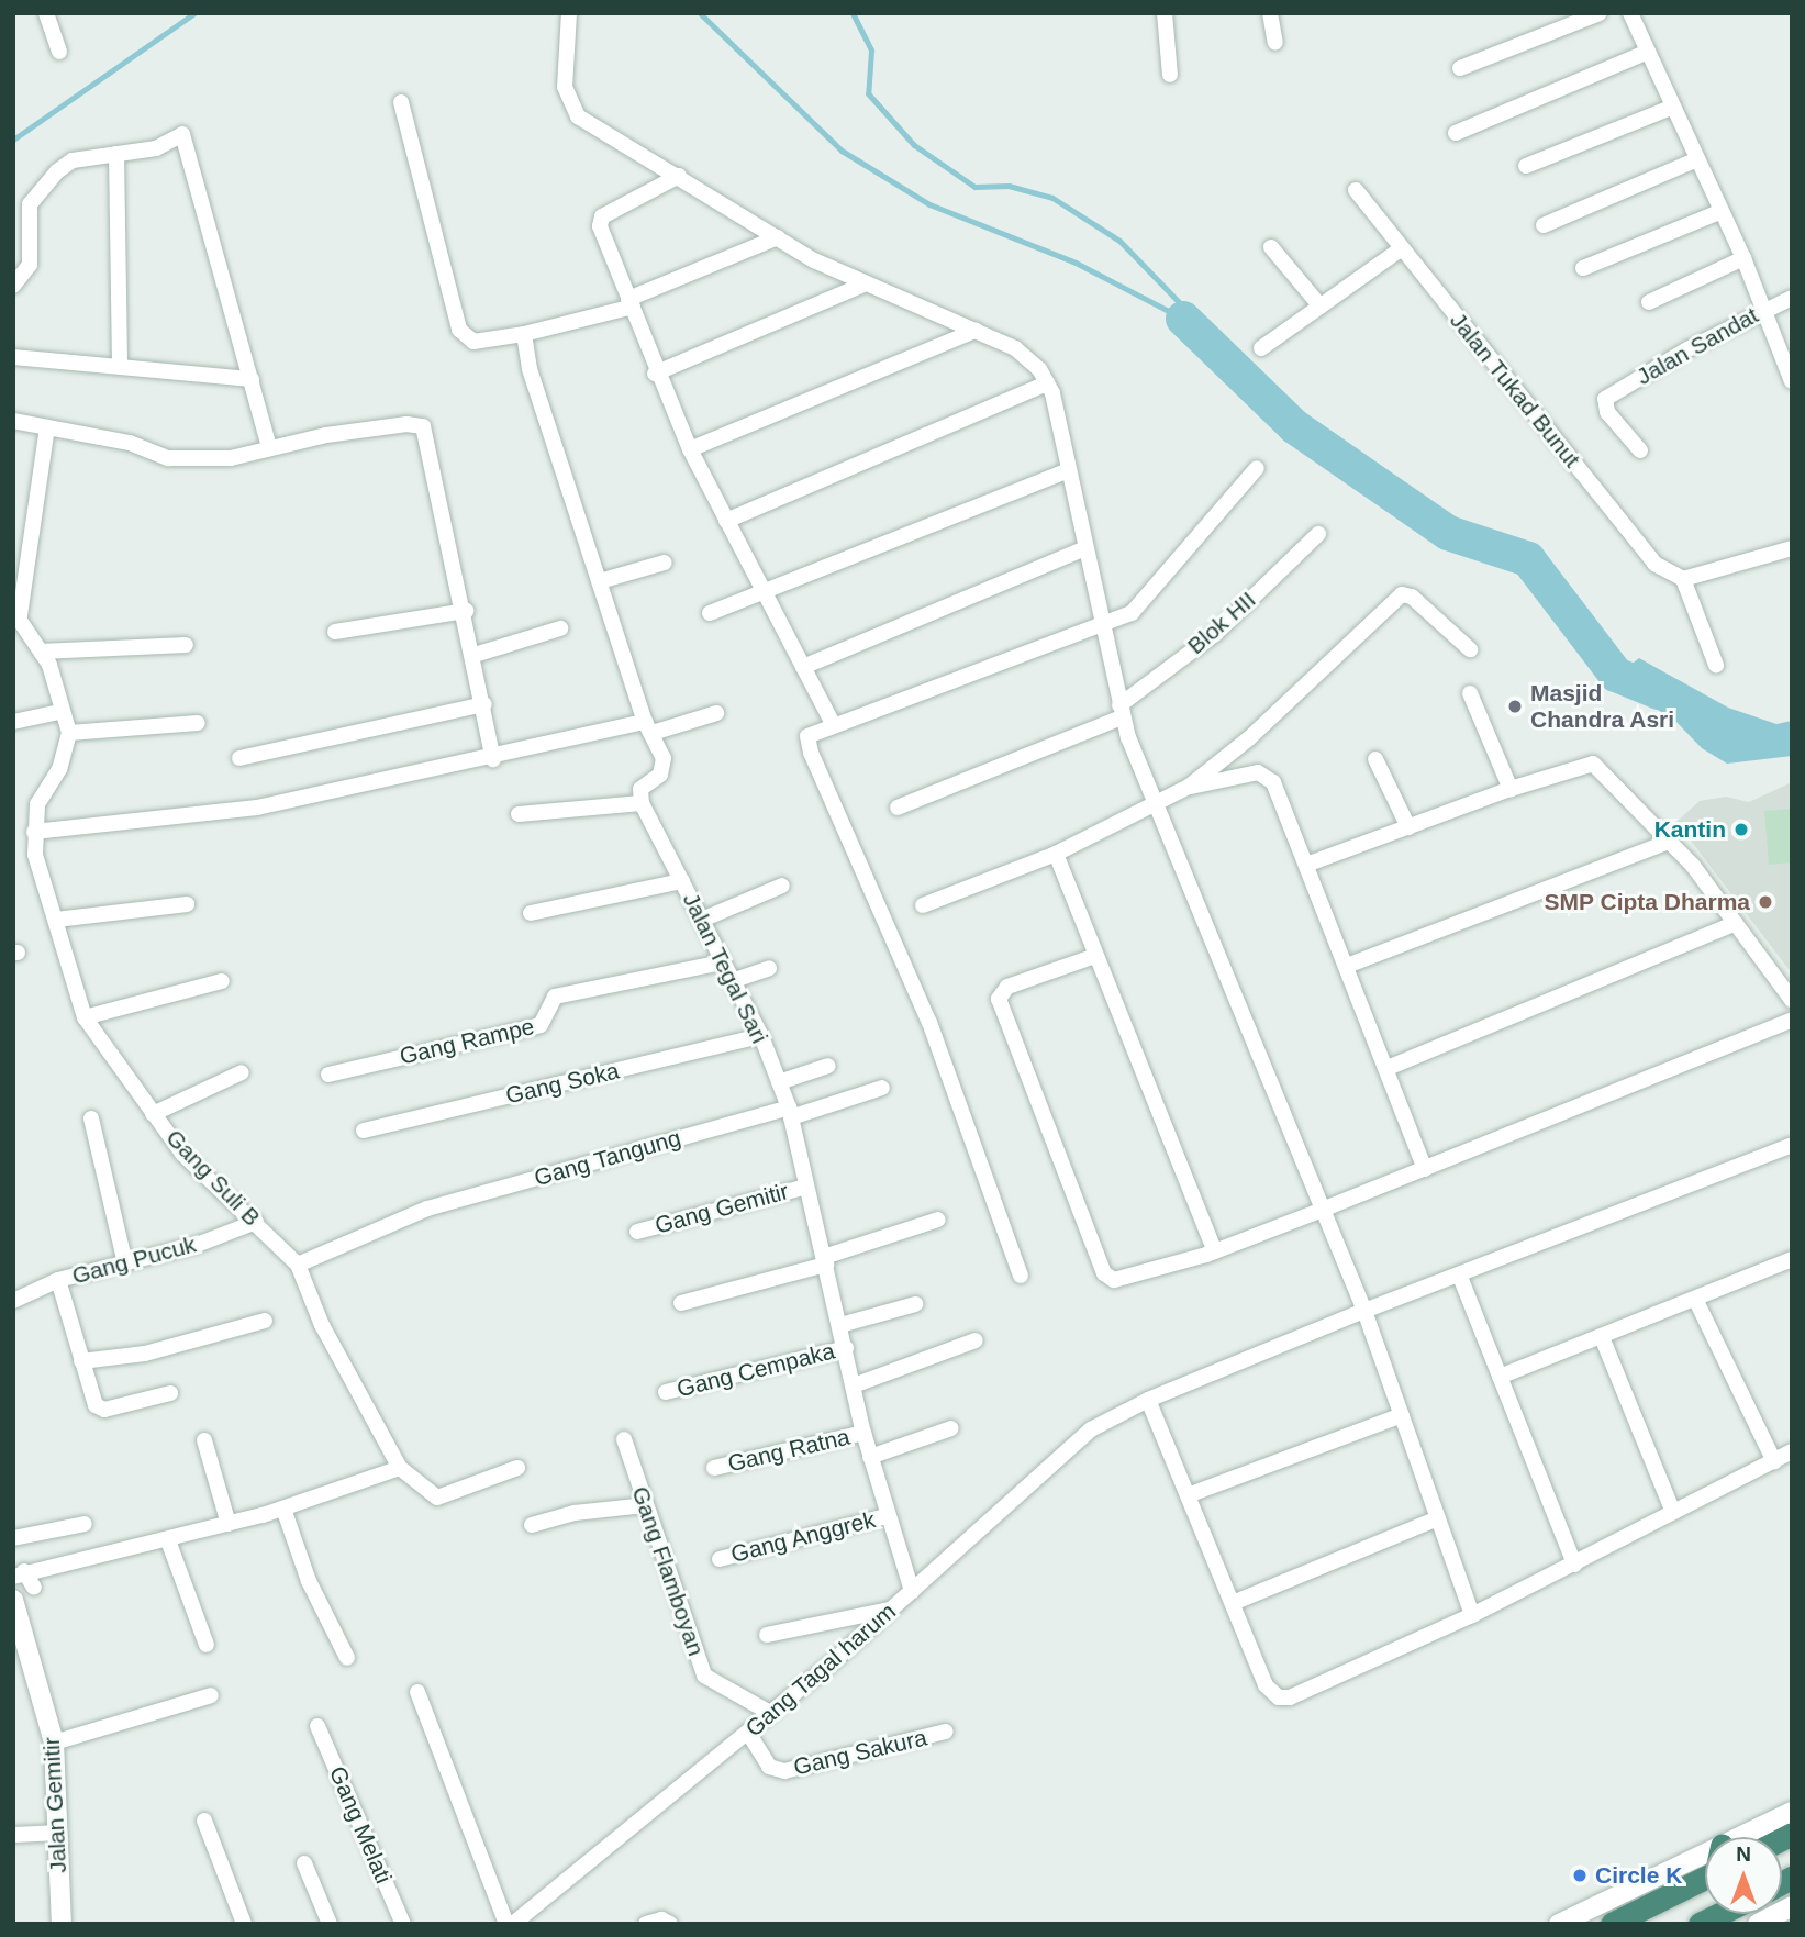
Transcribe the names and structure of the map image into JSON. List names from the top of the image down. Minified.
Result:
{"streets":{"street":["Jalan Sandat","Jalan Tukad Bunut","Blok HII","Jalan Tegal Sari","Gang Rampe","Gang Soka","Gang Tangung","Gang Suli B","Gang Gemitir","Gang Pucuk","Gang Cempaka","Gang Ratna","Gang Anggrek","Gang Flamboyan","Gang Tagal harum","Gang Sakura","Jalan Gemitir","Gang Melati"]},"crossings":[["Jalan Tegal Sari","Gang Rampe"],["Jalan Tegal Sari","Gang Soka"],["Jalan Tegal Sari","Gang Tangung"],["Jalan Tegal Sari","Gang Gemitir"],["Jalan Tegal Sari","Gang Cempaka"],["Jalan Tegal Sari","Gang Ratna"],["Jalan Tegal Sari","Gang Anggrek"],["Jalan Tegal Sari","Gang Tagal harum"],["Gang Tangung","Gang Suli B"],["Gang Suli B","Gang Pucuk"],["Gang Flamboyan","Gang Tagal harum"],["Gang Tagal harum","Gang Sakura"]],"places":["Masjid Chandra Asri","Kantin","SMP Cipta Dharma","Circle K"],"north":"top"}
